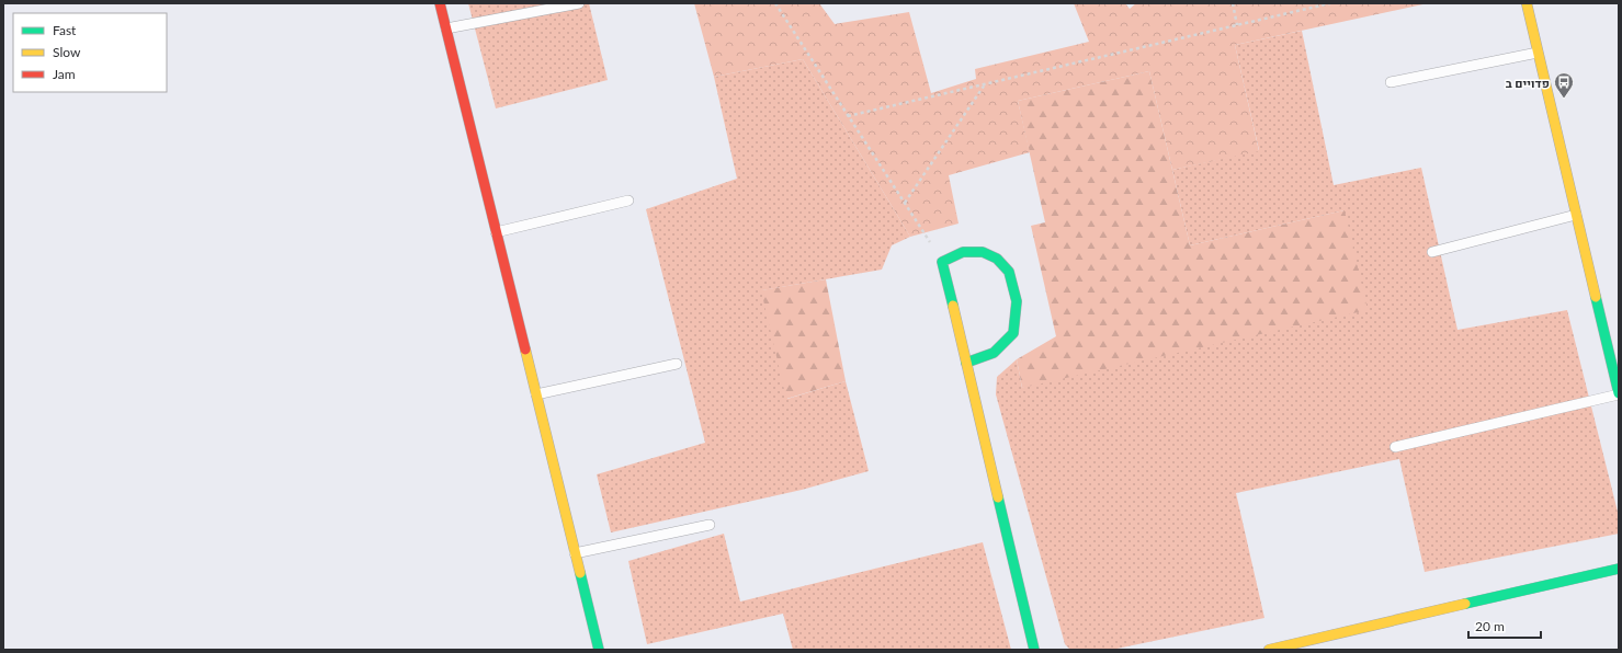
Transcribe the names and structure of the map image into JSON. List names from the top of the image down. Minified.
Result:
{"places":{"bus stop":["פדויים ב"]},"legend":["Fast","Slow","Jam"],"scale_bar":"20 m"}
